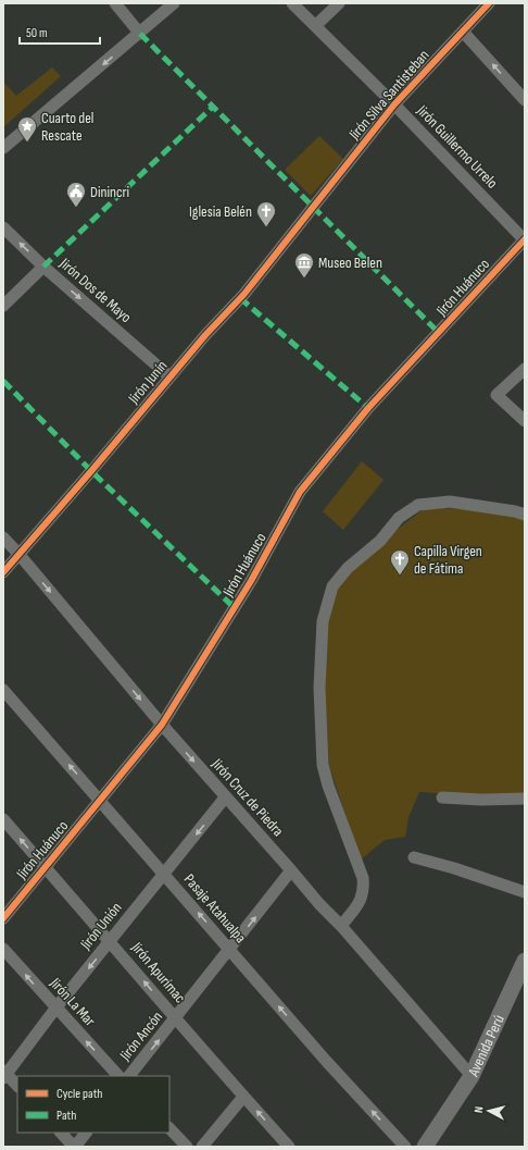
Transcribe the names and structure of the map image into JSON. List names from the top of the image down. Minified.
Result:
{"streets":{"street":["Jirón Silva Santisteban","Jirón Guillermo Urrelo","Jirón Huánuco","Jirón Dos de Mayo","Jirón Junín","Jirón Cruz de Piedra","Pasaje Atahualpa","Jirón Unión","Jirón Apurímac","Jirón La Mar","Jirón Ancón","Avenida Perú"]},"crossings":[["Jirón Silva Santisteban","Jirón Guillermo Urrelo"],["Jirón Silva Santisteban","Jirón Junín"],["Jirón Guillermo Urrelo","Jirón Huánuco"],["Jirón Huánuco","Jirón Cruz de Piedra"],["Jirón Huánuco","Pasaje Atahualpa"],["Jirón Huánuco","Jirón Apurímac"],["Jirón Dos de Mayo","Jirón Junín"],["Jirón Junín","Jirón Cruz de Piedra"],["Jirón Cruz de Piedra","Jirón Unión"],["Jirón Cruz de Piedra","Jirón Ancón"],["Jirón Cruz de Piedra","Avenida Perú"],["Pasaje Atahualpa","Jirón Unión"],["Pasaje Atahualpa","Jirón Ancón"],["Jirón Unión","Jirón Apurímac"],["Jirón Unión","Jirón La Mar"],["Jirón Apurímac","Jirón Ancón"]],"one_way":["Jirón Cruz de Piedra","Pasaje Atahualpa","Jirón Unión","Jirón Apurímac","Jirón La Mar"],"places":{"place":["Cuarto del Rescate"],"public building":["Dinincri"],"church":["Iglesia Belén","Capilla Virgen de Fátima"],"museum":["Museo Belen"]},"legend":["Cycle path","Path"],"scale_bar":"50 m","north":"left"}
